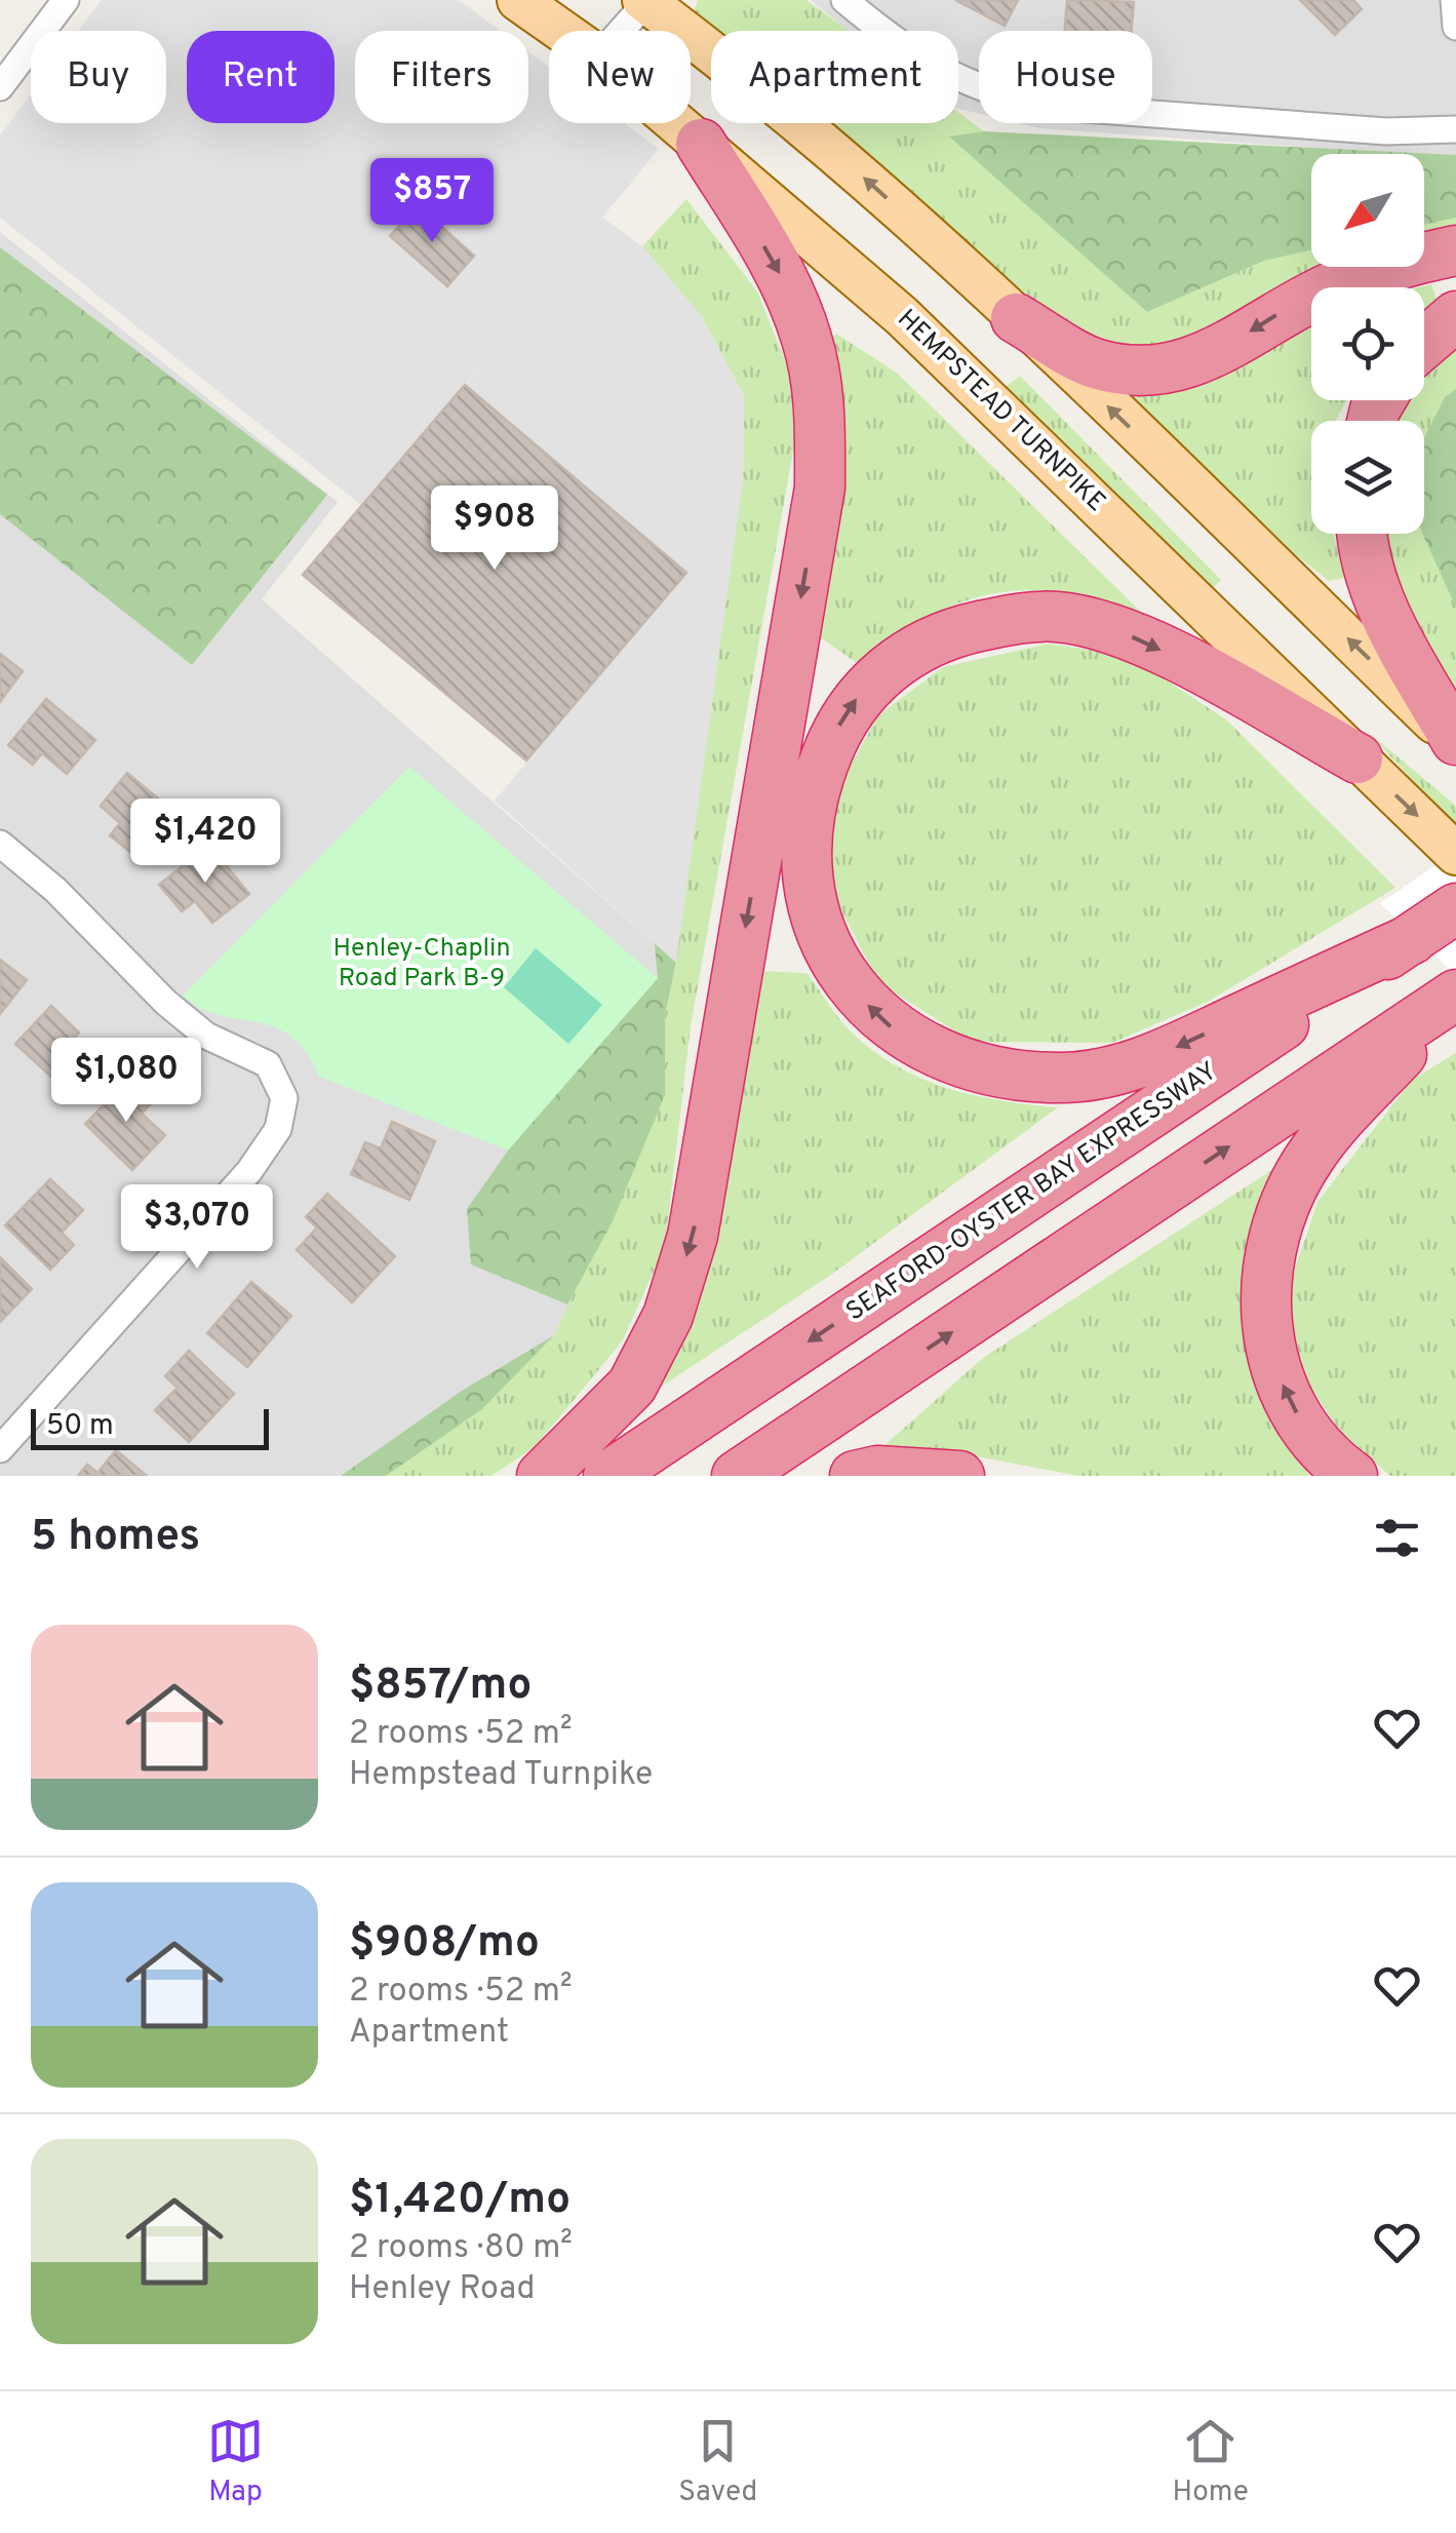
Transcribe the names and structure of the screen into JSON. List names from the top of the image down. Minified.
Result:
{"streets":{"highway":["SEAFORD-OYSTER BAY EXPRESSWAY"],"main road":["HEMPSTEAD TURNPIKE"]},"parks":["Henley-Chaplin Road Park B-9"],"scale_bar":"50 m","north":"bottom left","page":{"chip":["Buy","Rent","Filters","New","Apartment","House"],"price":["$857","$908","$1,420","$1,080","$3,070"],"scale":"50 m","heading":"5 homes","list":[{"name":"$857/mo","note":"2 rooms · 52 m² · Hempstead Turnpike"},{"name":"$908/mo","note":"2 rooms · 52 m² · Apartment"},{"name":"$1,420/mo","note":"2 rooms · 80 m² · Henley Road"}],"tabs":["Map","Saved","Home"]}}
